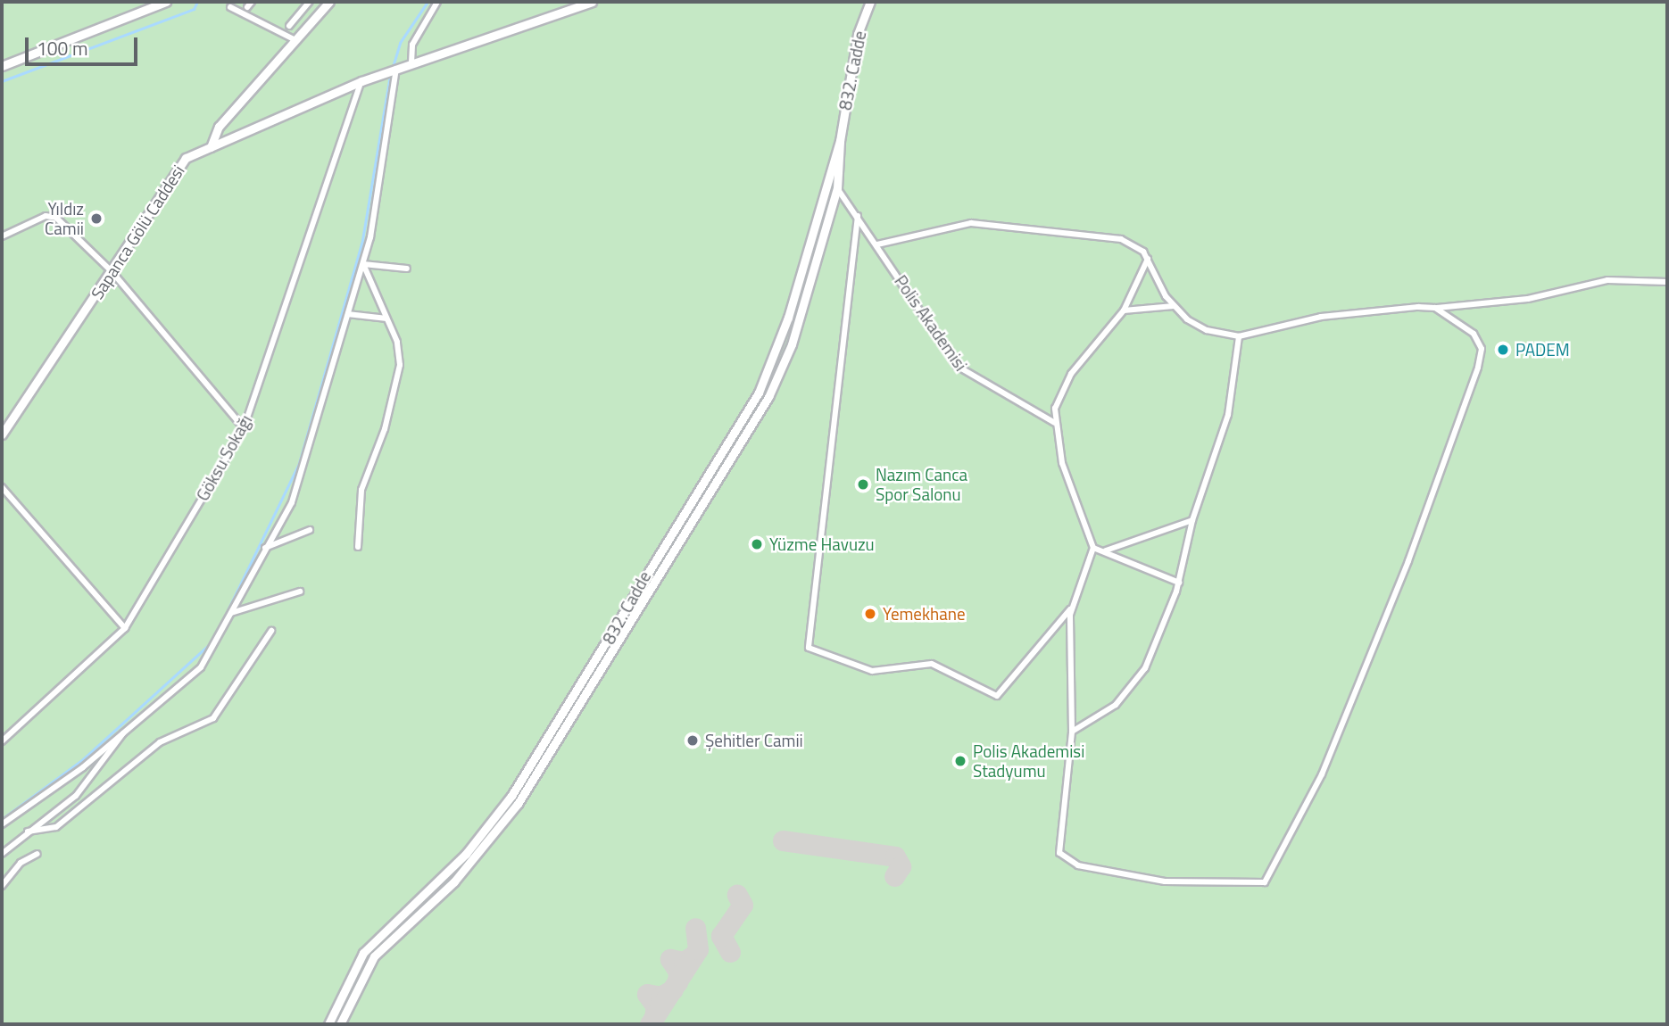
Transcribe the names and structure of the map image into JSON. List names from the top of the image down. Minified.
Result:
{"streets":{"street":["832. Cadde","Sapanca Gölü Caddesi","Polis Akademisi","Göksu Sokağı"]},"crossings":[["832. Cadde","Polis Akademisi"],["Sapanca Gölü Caddesi","Göksu Sokağı"]],"places":["Yıldız Camii","PADEM","Nazım Canca Spor Salonu","Yüzme Havuzu","Yemekhane","Şehitler Camii","Polis Akademisi Stadyumu"],"scale_bar":"100 m"}
